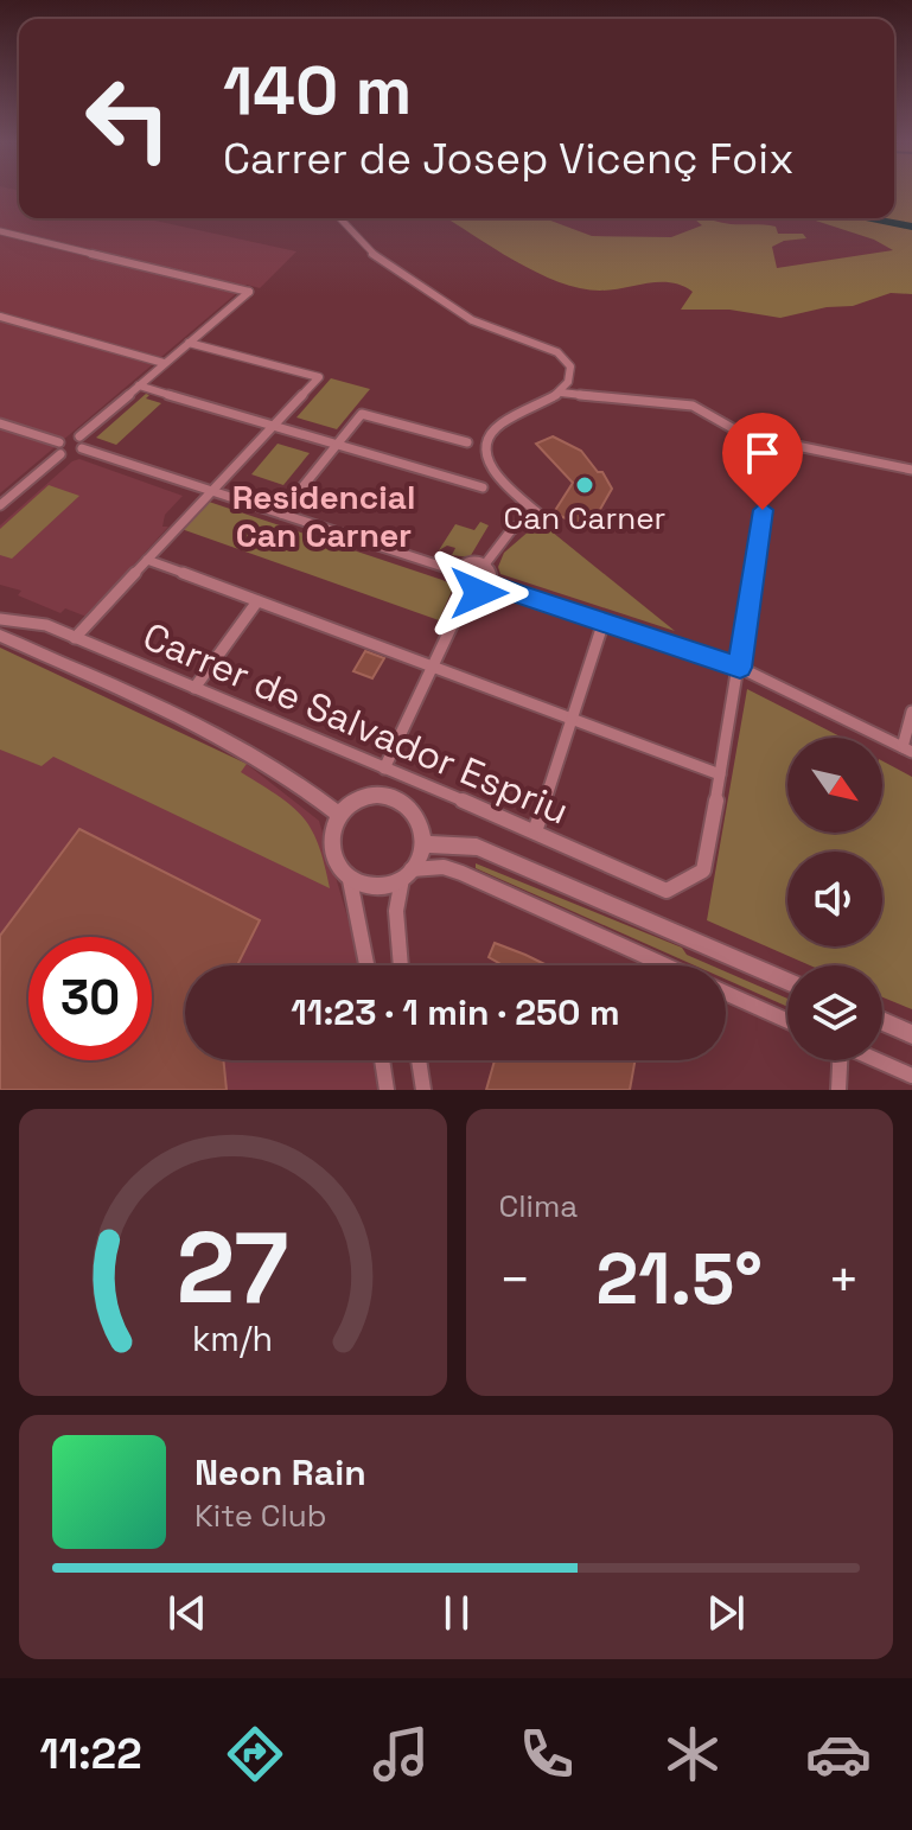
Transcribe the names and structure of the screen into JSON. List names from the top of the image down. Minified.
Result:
{"streets":{"street":["Carrer de Salvador Espriu"]},"districts":["Residencial Can Carner"],"places":["Can Carner"],"north":"bottom right","page":{"turn":["140 m","Carrer de Josep Vicenç Foix"],"limit":"30","trip":"11:23 · 1 min · 250 m","tile":"Clima","heat":["−","21.5°","+"],"song":["Neon Rain","Kite Club"],"tabs":"11:22","gauge":["27","km/h"]}}
